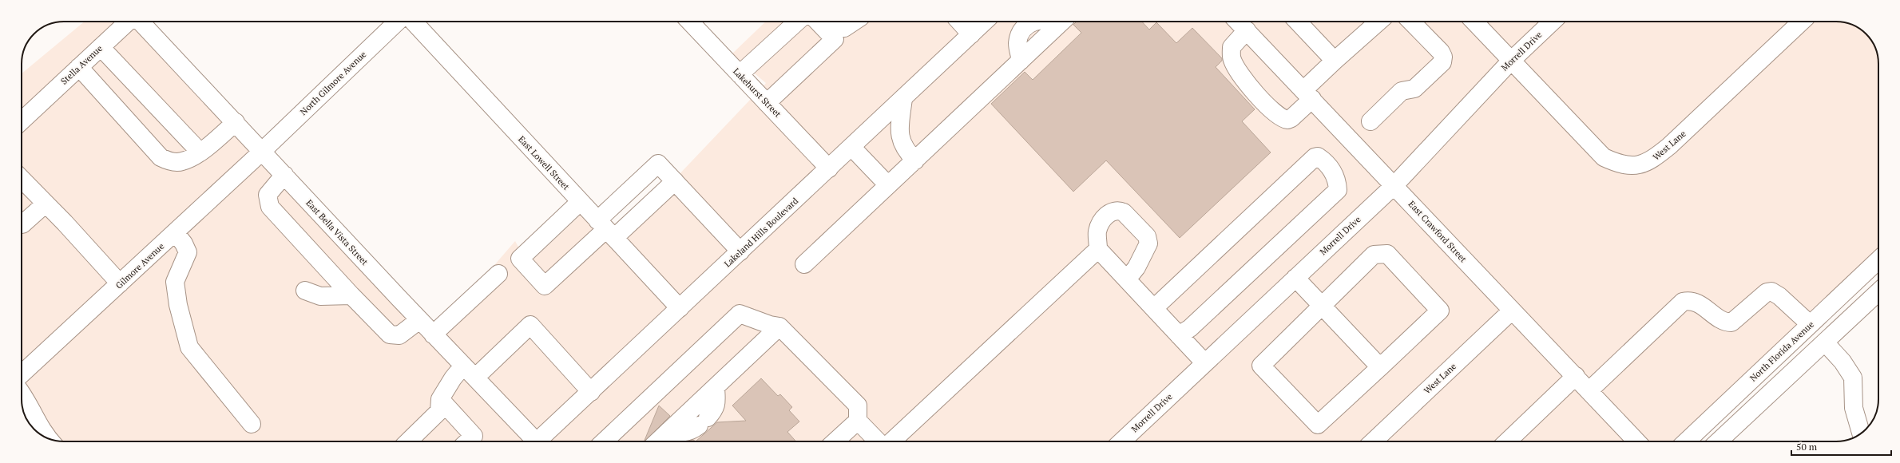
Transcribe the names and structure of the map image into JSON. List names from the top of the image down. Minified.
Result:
{"streets":{"street":["Morrell Drive","Stella Avenue","North Gilmore Avenue","Lakehurst Street","West Lane","East Lowell Street","East Crawford Street","East Bella Vista Street","Lakeland Hills Boulevard","Gilmore Avenue","North Florida Avenue"]},"crossings":[["Morrell Drive","West Lane"],["Morrell Drive","East Crawford Street"],["North Gilmore Avenue","East Bella Vista Street"],["North Gilmore Avenue","Gilmore Avenue"],["Lakehurst Street","Lakeland Hills Boulevard"],["West Lane","East Crawford Street"],["East Lowell Street","Lakeland Hills Boulevard"],["East Bella Vista Street","Gilmore Avenue"]],"scale_bar":"50 m"}
